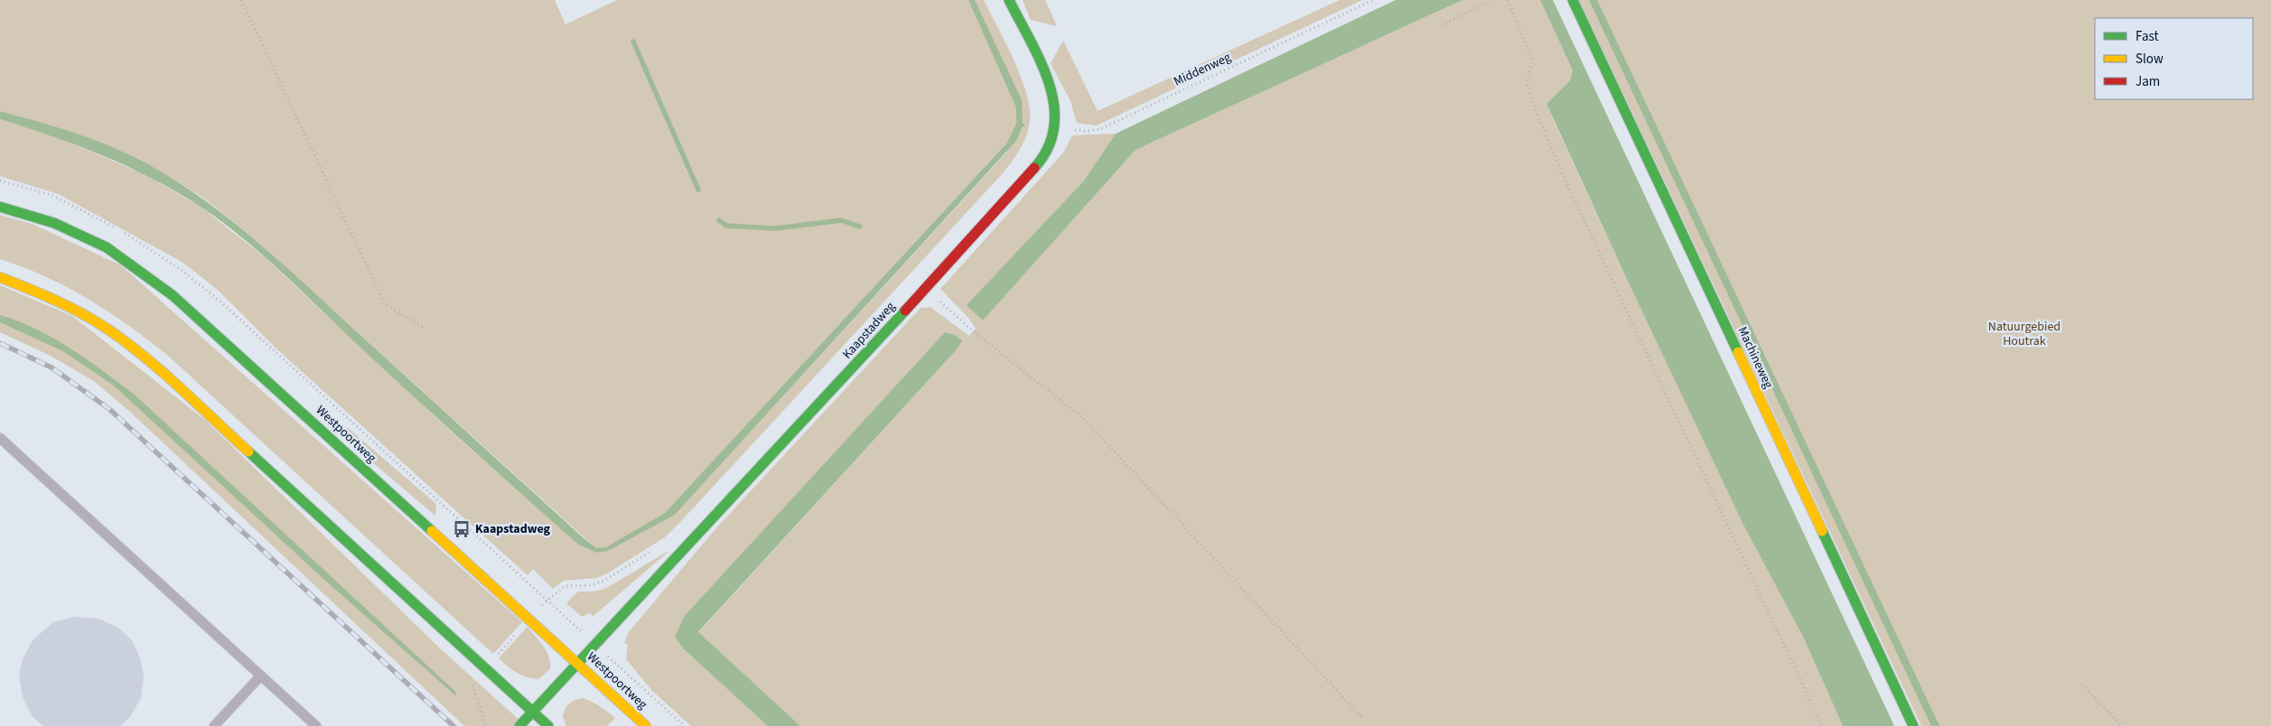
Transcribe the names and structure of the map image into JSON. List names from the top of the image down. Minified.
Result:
{"streets":{"street":["Kaapstadweg","Machineweg","Westpoortweg"],"path":["Middenweg"]},"crossings":[["Middenweg","Kaapstadweg"],["Kaapstadweg","Westpoortweg"]],"parks":["Natuurgebied Houtrak"],"places":{"bus stop":["Kaapstadweg"]},"legend":["Fast","Slow","Jam"]}
